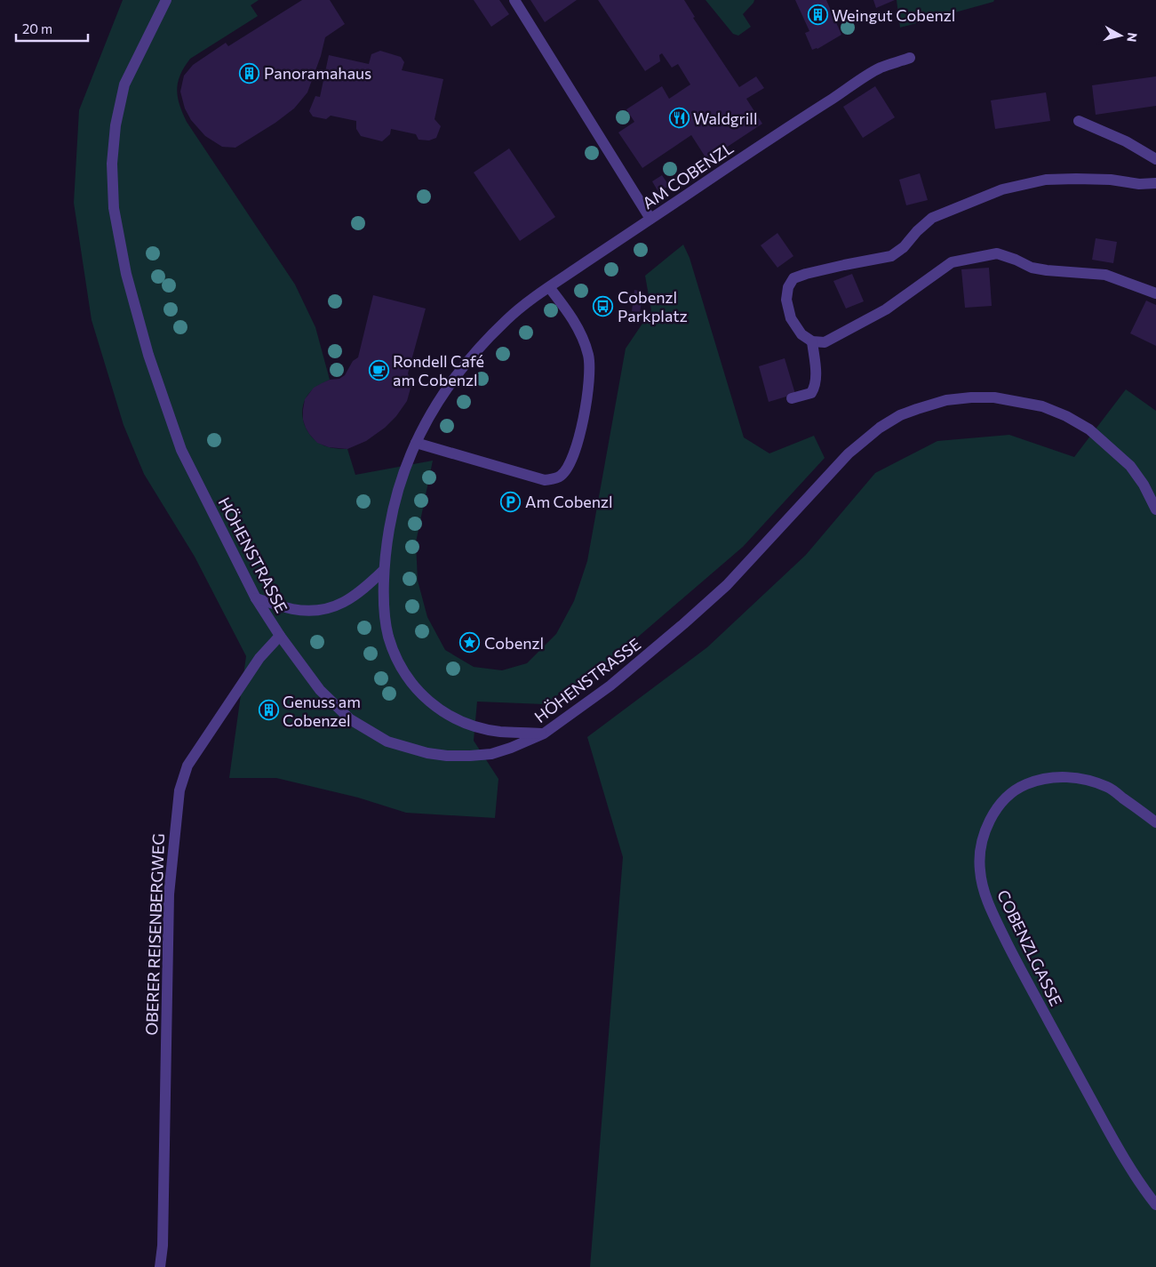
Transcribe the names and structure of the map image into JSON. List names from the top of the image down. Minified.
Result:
{"streets":{"street":["AM COBENZL","HÖHENSTRASSE","OBERER REISENBERGWEG","COBENZLGASSE"]},"crossings":[["AM COBENZL","HÖHENSTRASSE"],["HÖHENSTRASSE","OBERER REISENBERGWEG"]],"places":{"building":["Weingut Cobenzl","Panoramahaus","Genuss am Cobenzel"],"restaurant":["Waldgrill"],"bus stop":["Cobenzl Parkplatz"],"cafe":["Rondell Café am Cobenzl"],"parking":["Am Cobenzl"],"place":["Cobenzl"]},"scale_bar":"20 m","north":"right"}
